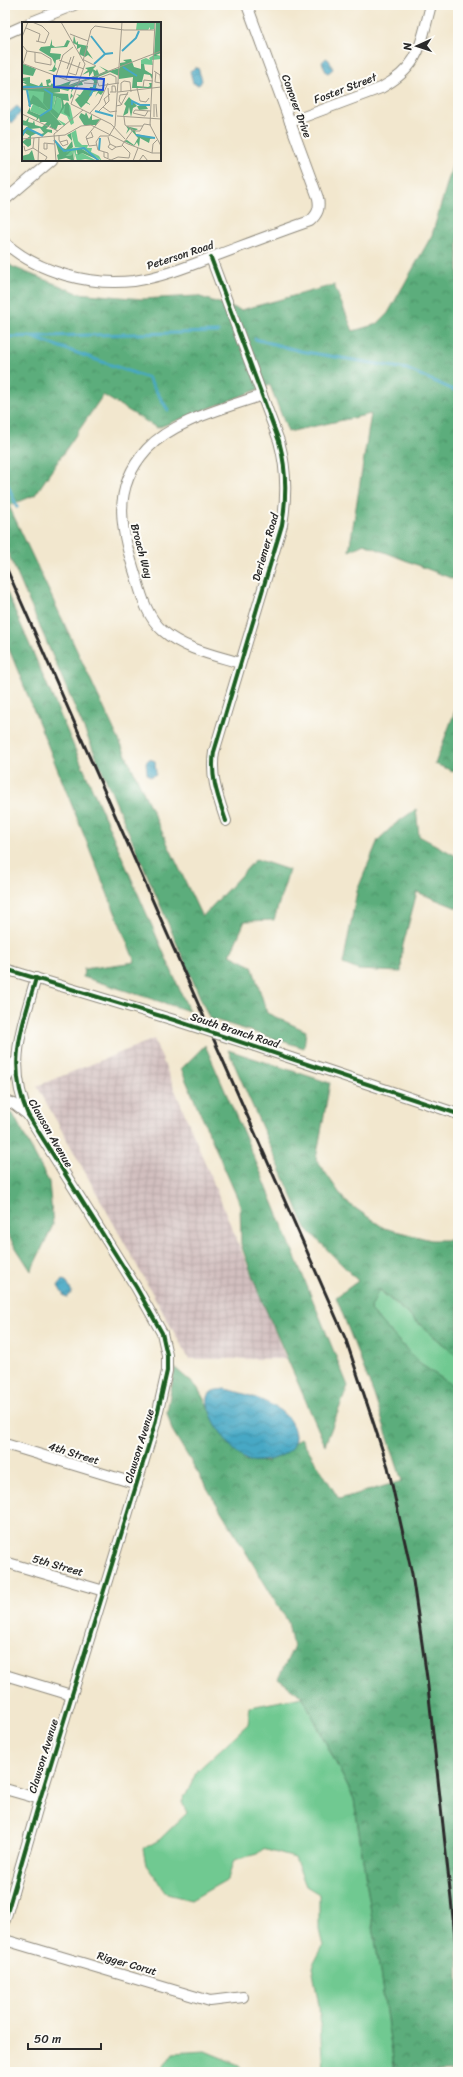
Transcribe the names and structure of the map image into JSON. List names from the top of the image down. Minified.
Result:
{"streets":{"street":["Foster Street","Conover Drive","Peterson Road","Deriemer Road","Broach Way","South Branch Road","Clawson Avenue","4th Street","5th Street","Rigger Corut"]},"crossings":[["Foster Street","Conover Drive"],["Conover Drive","Peterson Road"],["Peterson Road","Deriemer Road"],["Deriemer Road","Broach Way"],["South Branch Road","Clawson Avenue"],["Clawson Avenue","4th Street"],["Clawson Avenue","5th Street"]],"scale_bar":"50 m","north":"left"}
